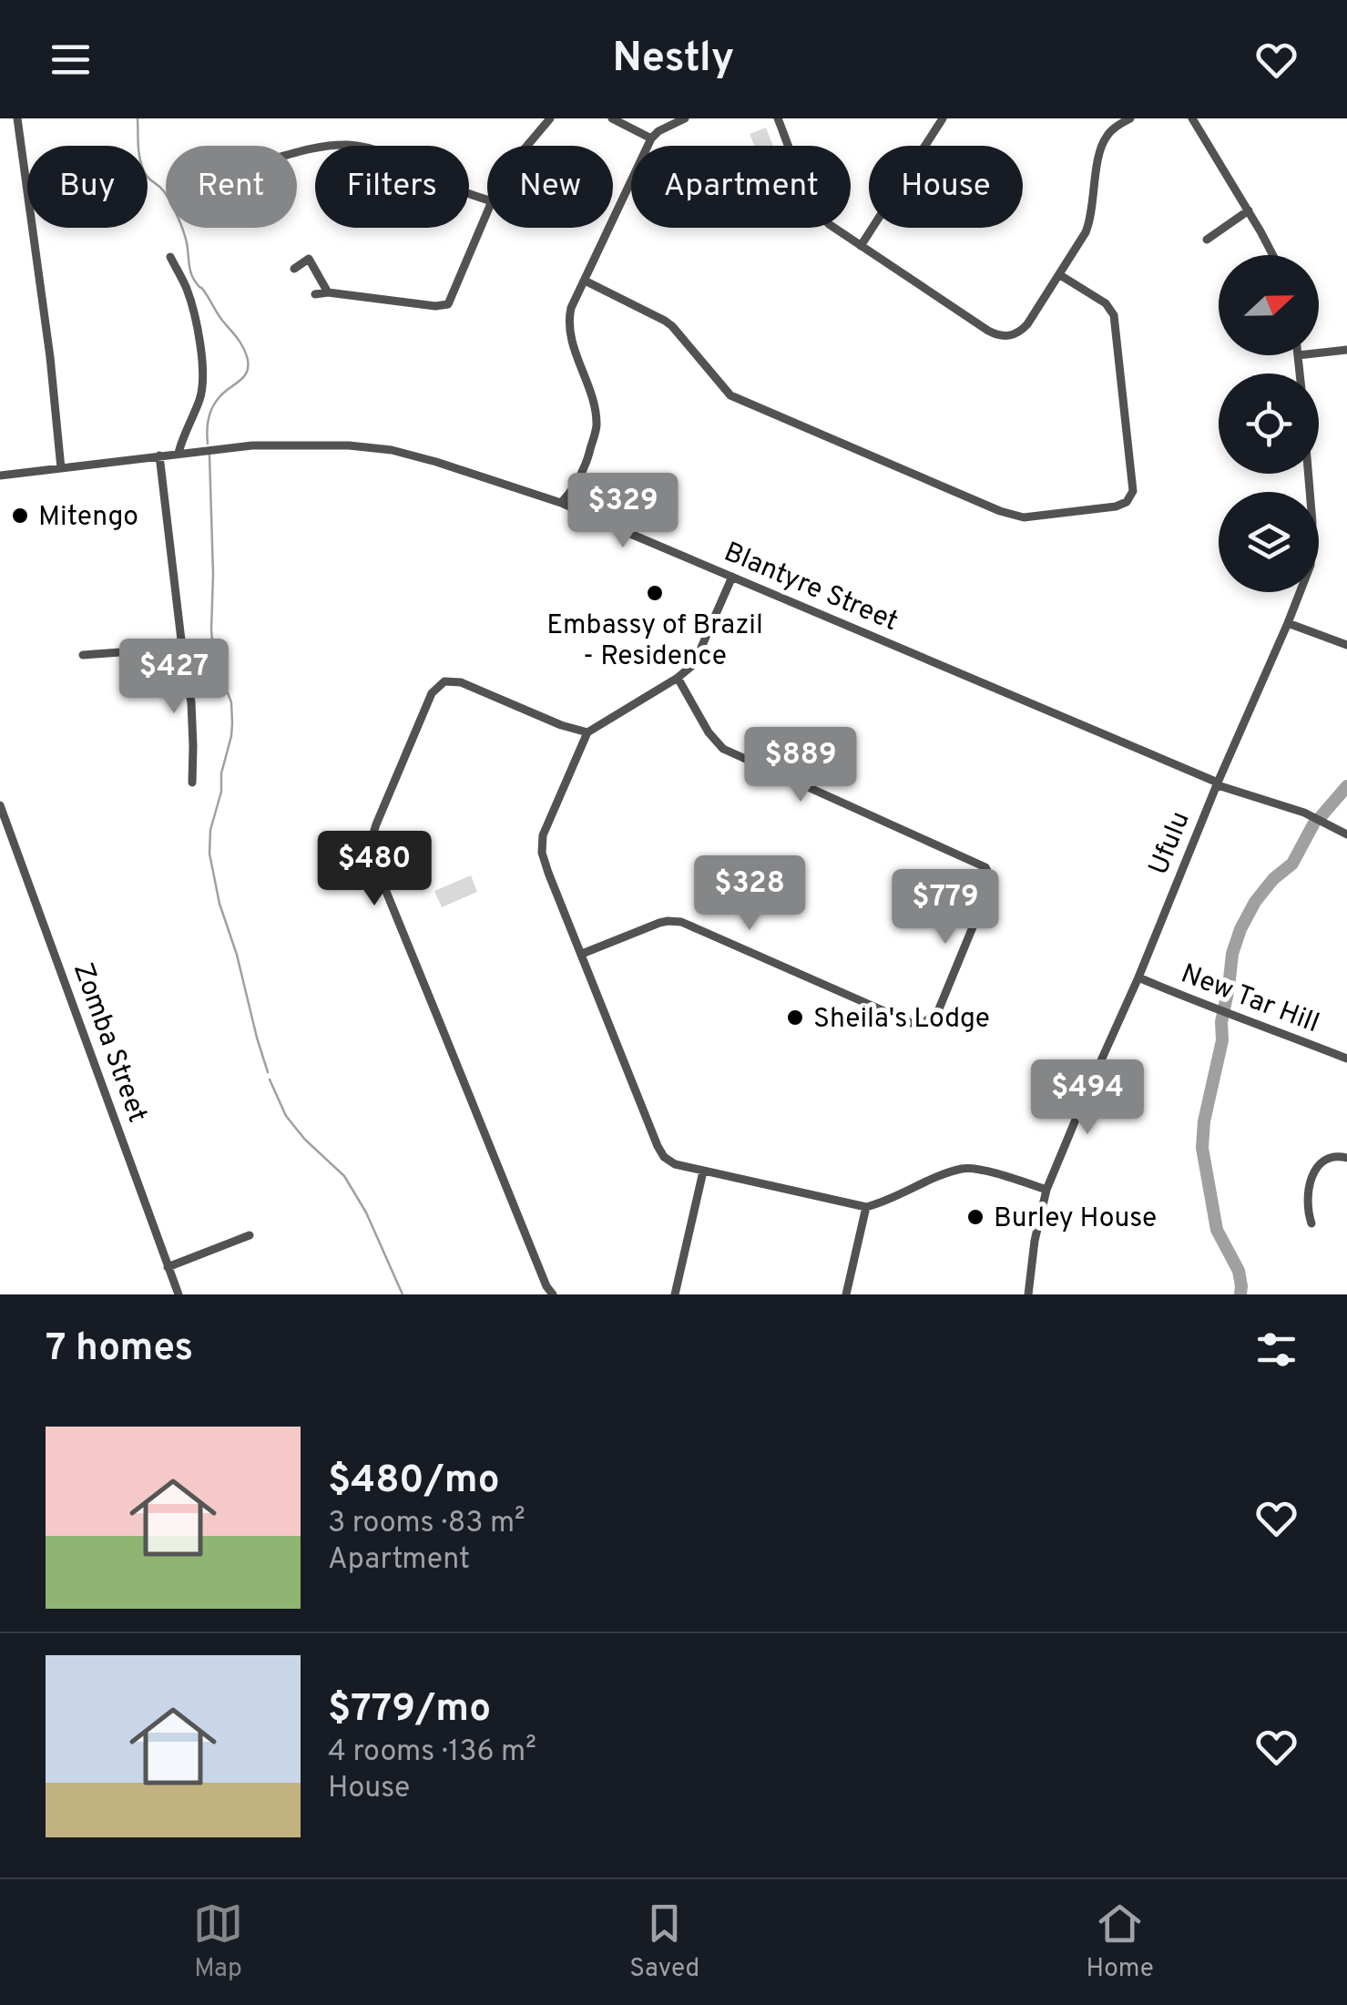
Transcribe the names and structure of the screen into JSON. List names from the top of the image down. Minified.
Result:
{"streets":{"street":["Blantyre Street","Ufulu","New Tar Hill","Zomba Street"]},"crossings":[["Blantyre Street","Ufulu"],["Ufulu","New Tar Hill"]],"places":["Mitengo","Embassy of Brazil - Residence","Sheila's Lodge","Burley House"],"north":"right","page":{"header":"Nestly","chip":["Buy","Rent","Filters","New","Apartment","House"],"price":["$329","$427","$889","$480","$328","$779","$494"],"heading":"7 homes","list":[{"name":"$480/mo","note":"3 rooms · 83 m² · Apartment"},{"name":"$779/mo","note":"4 rooms · 136 m² · House"}],"tabs":["Map","Saved","Home"]}}
